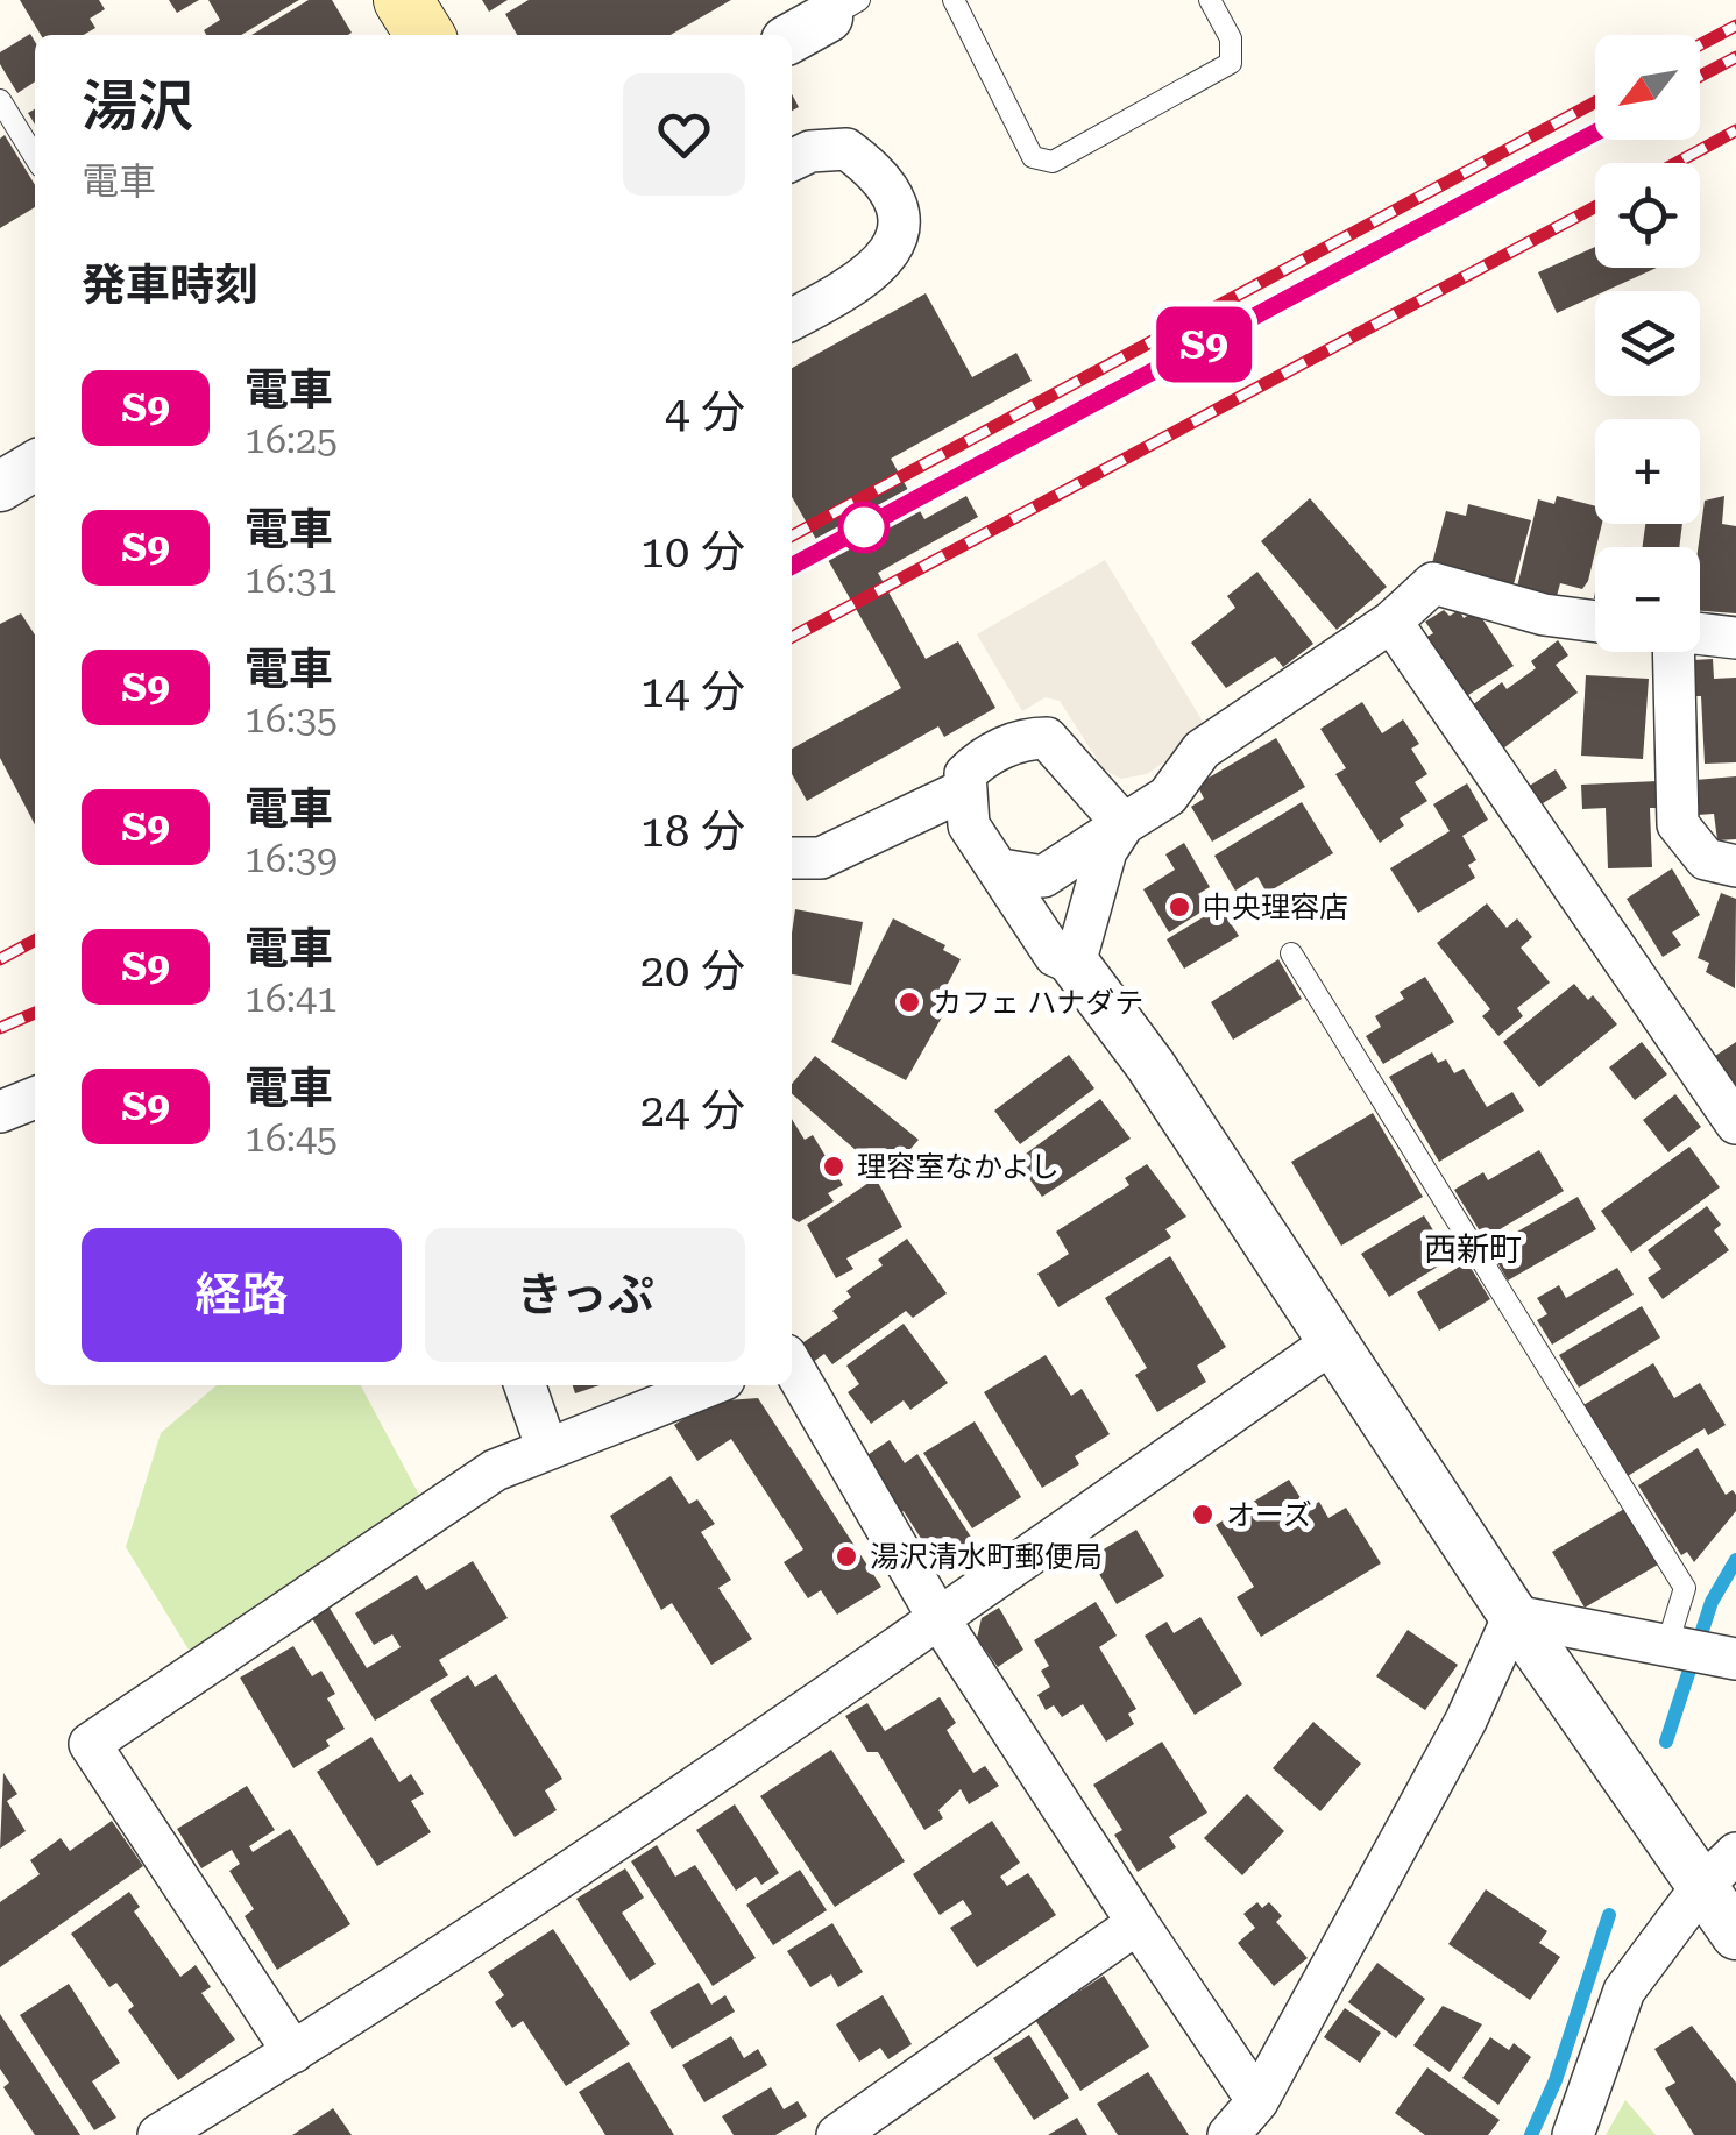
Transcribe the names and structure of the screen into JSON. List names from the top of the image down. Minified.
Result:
{"districts":["西新町"],"places":["中央理容店","カフェ ハナダテ","理容室なかよし","オーズ","湯沢清水町郵便局"],"north":"bottom left","page":{"on_map":"S9","map_buttons":["+","−"],"heading":[["湯沢","電車"],"発車時刻"],"list":[{"mark":"S9","name":"電車","note":"16:25","value":"4 分"},{"mark":"S9","name":"電車","note":"16:31","value":"10 分"},{"mark":"S9","name":"電車","note":"16:35","value":"14 分"},{"mark":"S9","name":"電車","note":"16:39","value":"18 分"},{"mark":"S9","name":"電車","note":"16:41","value":"20 分"},{"mark":"S9","name":"電車","note":"16:45","value":"24 分"}],"buttons":["経路","きっぷ"]}}
